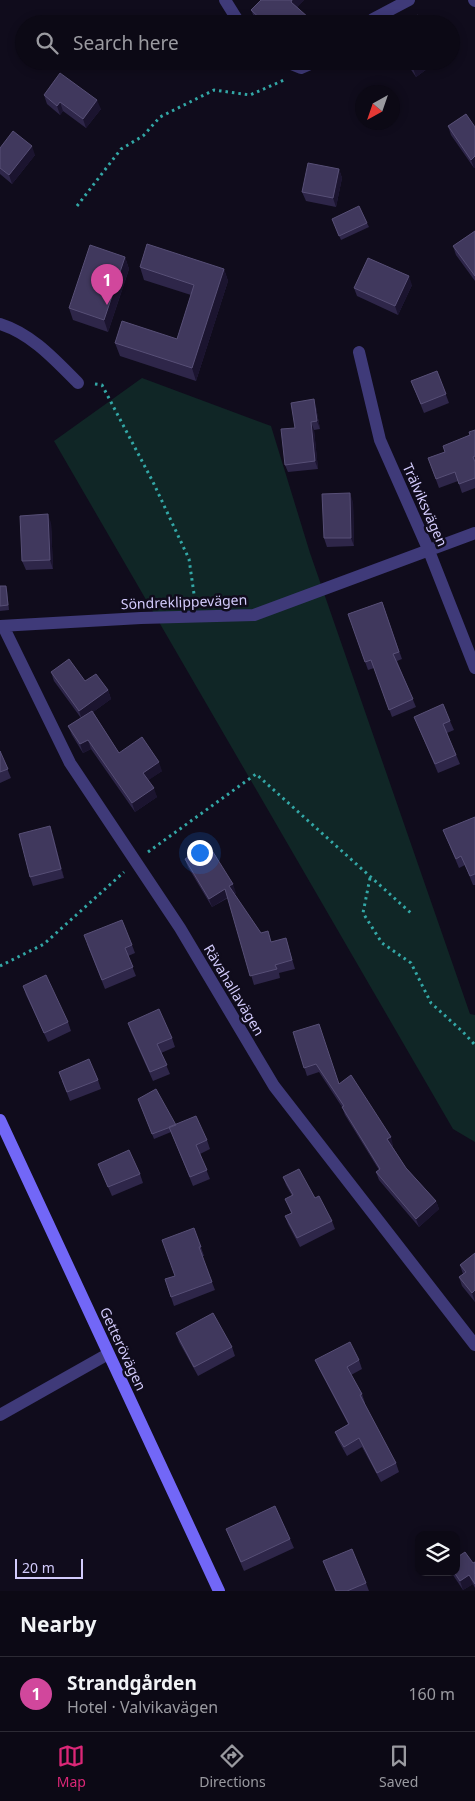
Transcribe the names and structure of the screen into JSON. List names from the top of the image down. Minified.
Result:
{"streets":{"street":["Trälviksvägen","Söndreklippevägen","Rävahallavägen","Getterövägen"]},"crossings":[["Trälviksvägen","Söndreklippevägen"],["Söndreklippevägen","Rävahallavägen"]],"scale_bar":"20 m","north":"bottom left","page":{"search":"Search here","pins":"1","scale":"20 m","heading":"Nearby","list":[{"mark":"1","name":"Strandgården","note":"Hotel · Valvikavägen","value":"160 m"}],"nav":["Map","Directions","Saved"]}}
